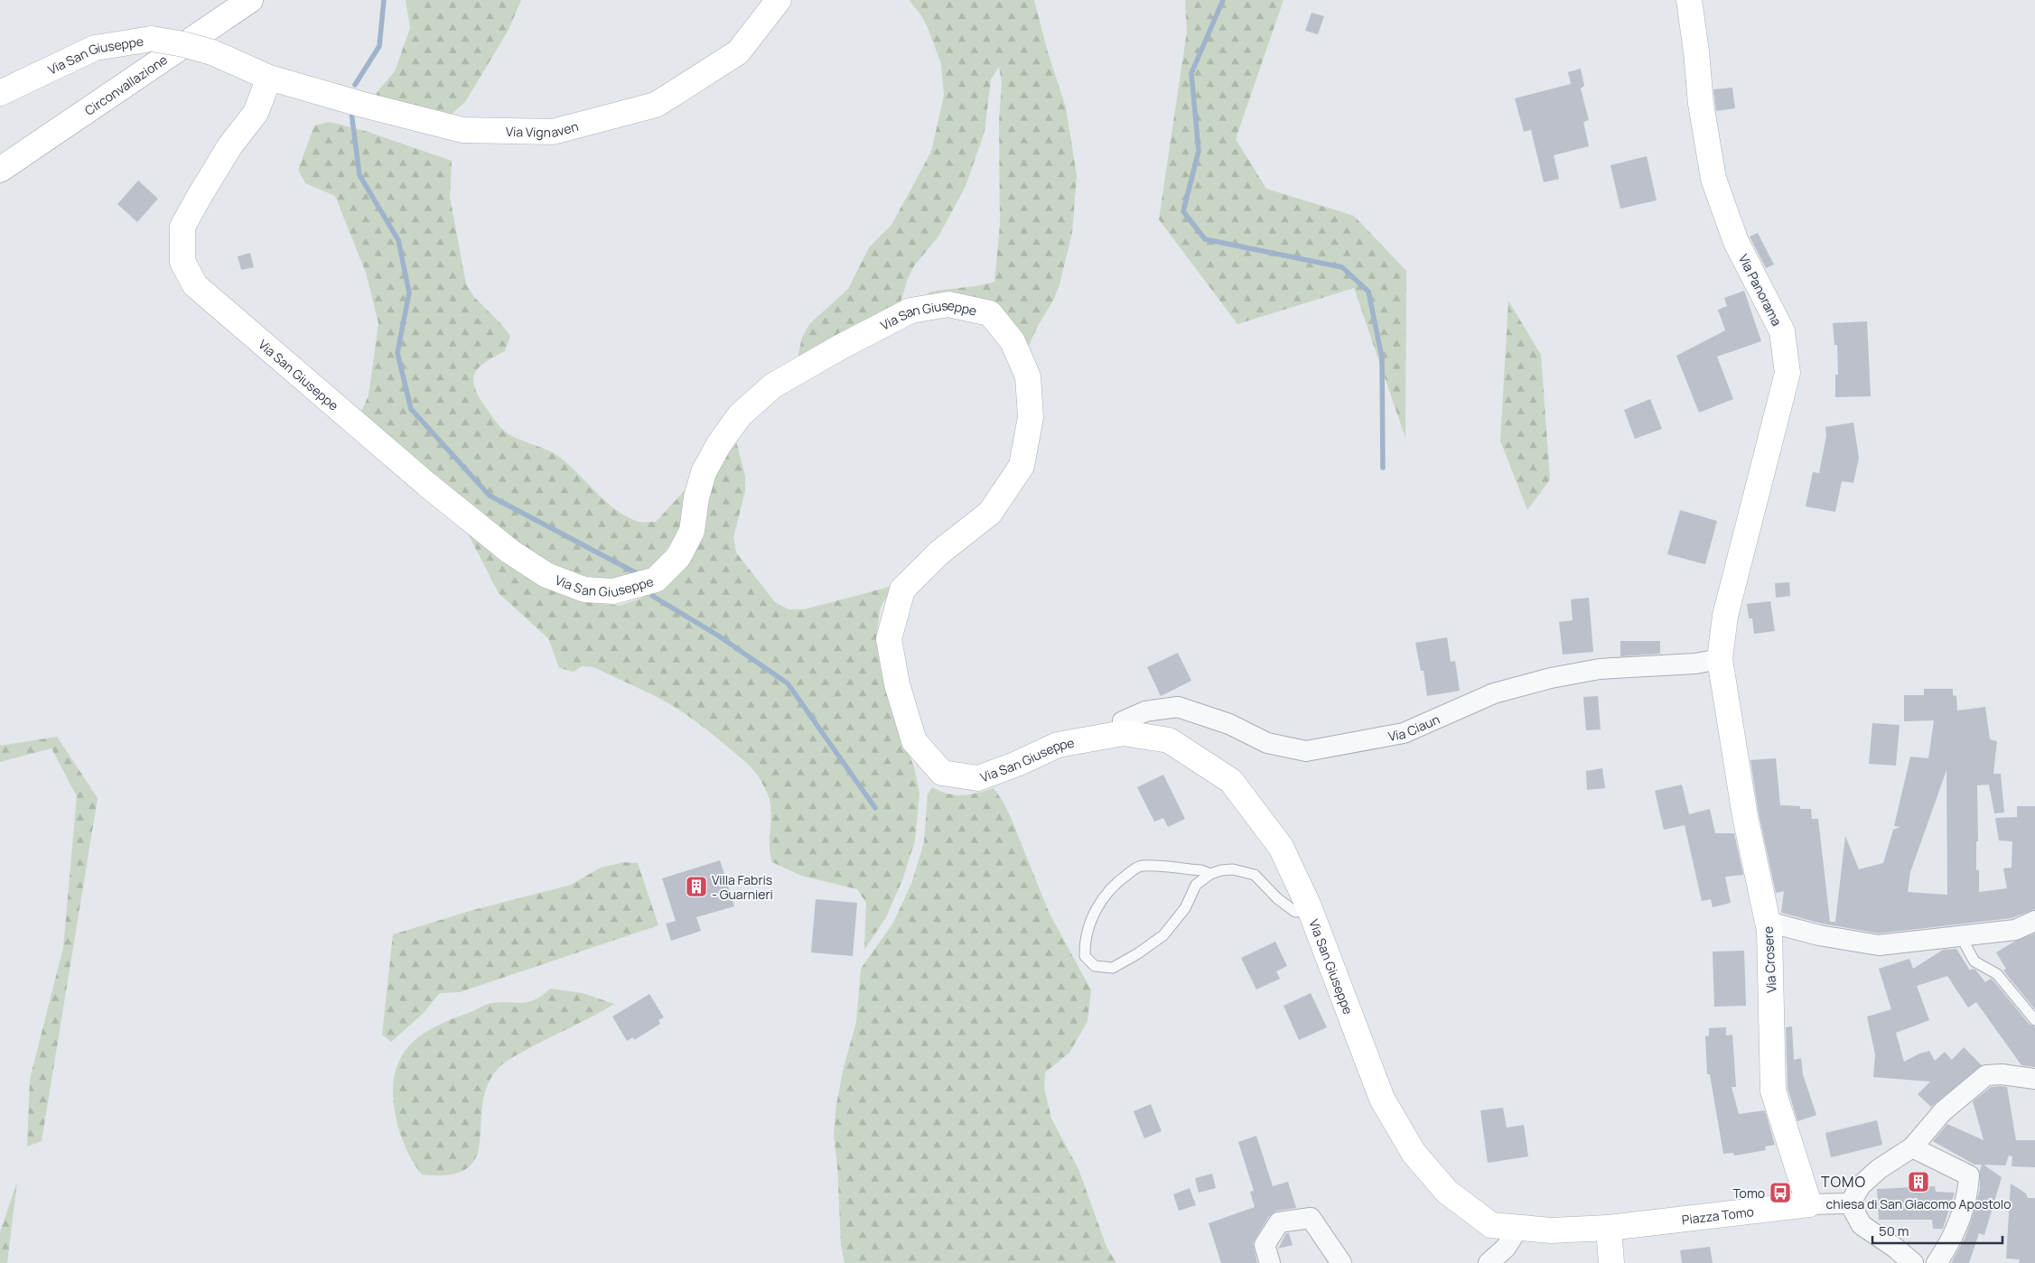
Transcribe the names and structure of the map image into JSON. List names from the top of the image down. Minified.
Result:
{"streets":{"main road":["Via San Giuseppe","Circonvallazione","Via Vignaven","Via Panorama","Via Crosere","Piazza Tomo"],"street":["Via Ciaun"]},"crossings":[["Via San Giuseppe","Via Vignaven"],["Via San Giuseppe","Via Ciaun"],["Via San Giuseppe","Piazza Tomo"],["Via Panorama","Via Ciaun"],["Via Panorama","Via Crosere"],["Via Ciaun","Via Crosere"],["Via Crosere","Piazza Tomo"]],"districts":["TOMO"],"places":{"building":["Villa Fabris - Guarnieri","chiesa di San Giacomo Apostolo"],"bus stop":["Tomo"]},"scale_bar":"50 m"}
